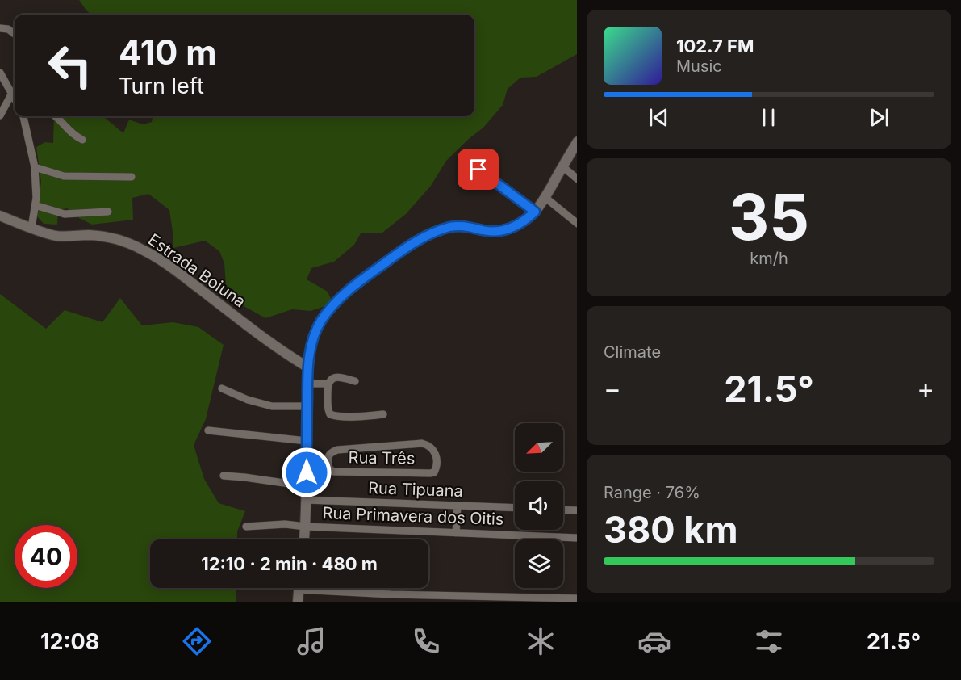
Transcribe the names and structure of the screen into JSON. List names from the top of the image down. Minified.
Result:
{"streets":{"street":["Estrada Boiuna","Rua Três","Rua Tipuana","Rua Primavera dos Oitis"]},"north":"bottom left","page":{"turn":["410 m","Turn left"],"song":["102.7 FM","Music"],"tile":[["35","km/h"],"Climate",["Range · 76%","380 km"]],"heat":["−","21.5°","+"],"limit":"40","trip":"12:10 · 2 min · 480 m","tabs":["12:08","21.5°"]}}
